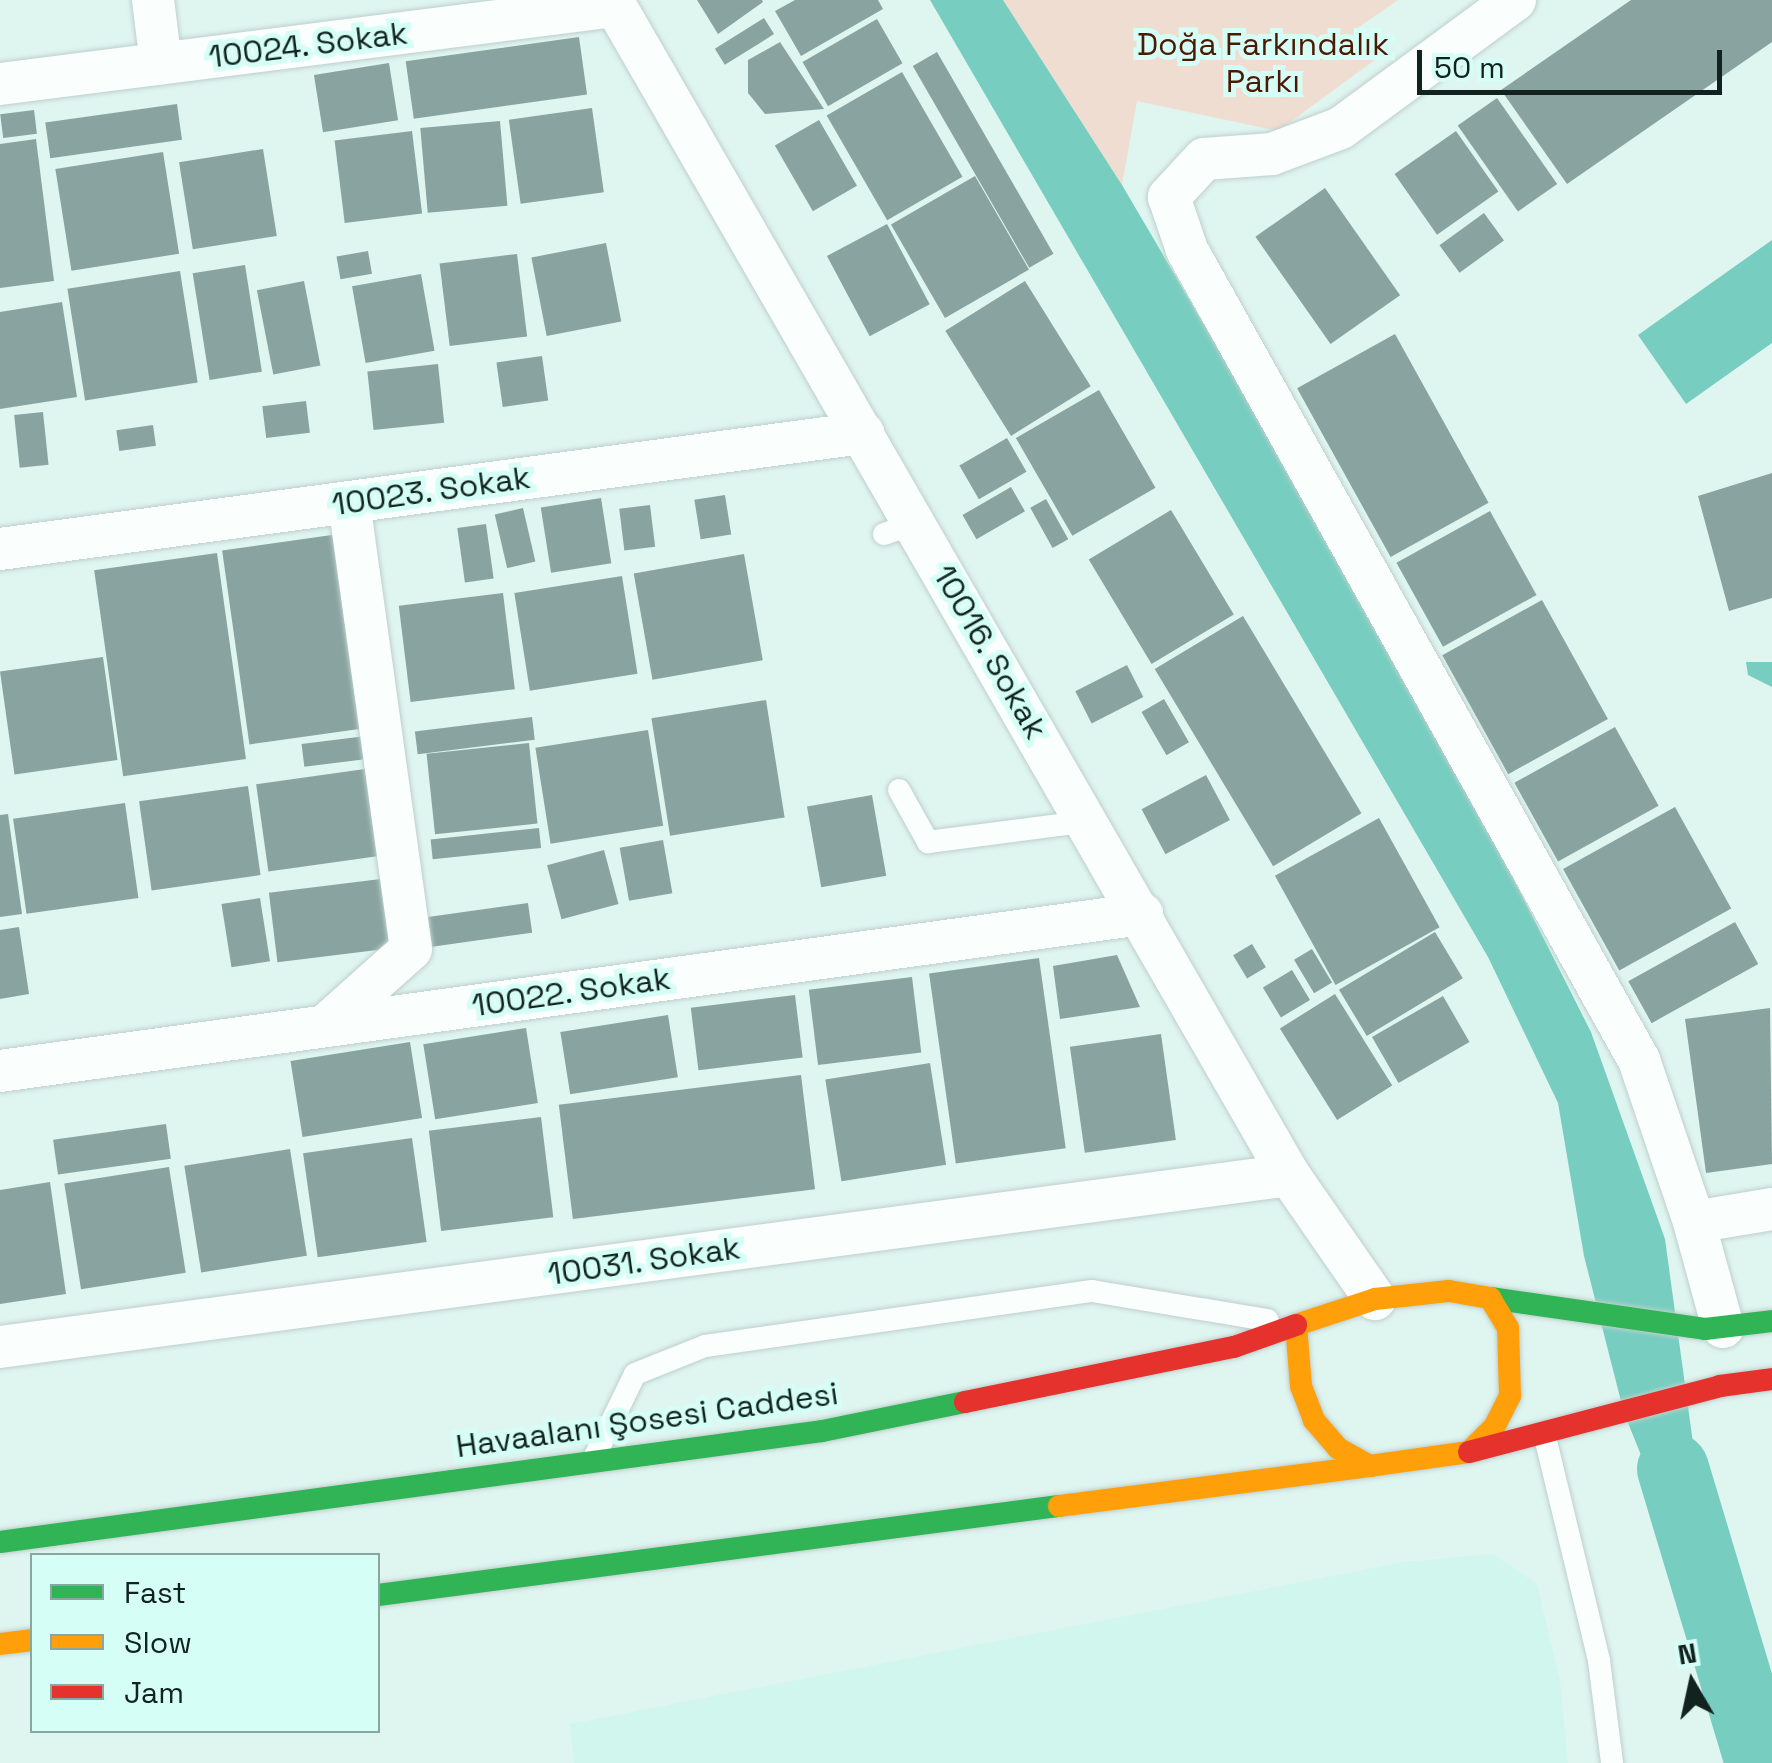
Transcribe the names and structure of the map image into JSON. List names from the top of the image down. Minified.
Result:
{"streets":{"street":["10024. Sokak","10023. Sokak","10016. Sokak","10022. Sokak","10031. Sokak","Havaalanı Şosesi Caddesi"]},"crossings":[["10024. Sokak","10016. Sokak"],["10023. Sokak","10016. Sokak"],["10016. Sokak","10022. Sokak"],["10016. Sokak","10031. Sokak"],["10016. Sokak","Havaalanı Şosesi Caddesi"]],"parks":["Doğa Farkındalık Parkı"],"legend":["Fast","Slow","Jam"],"scale_bar":"50 m","north":"top"}
